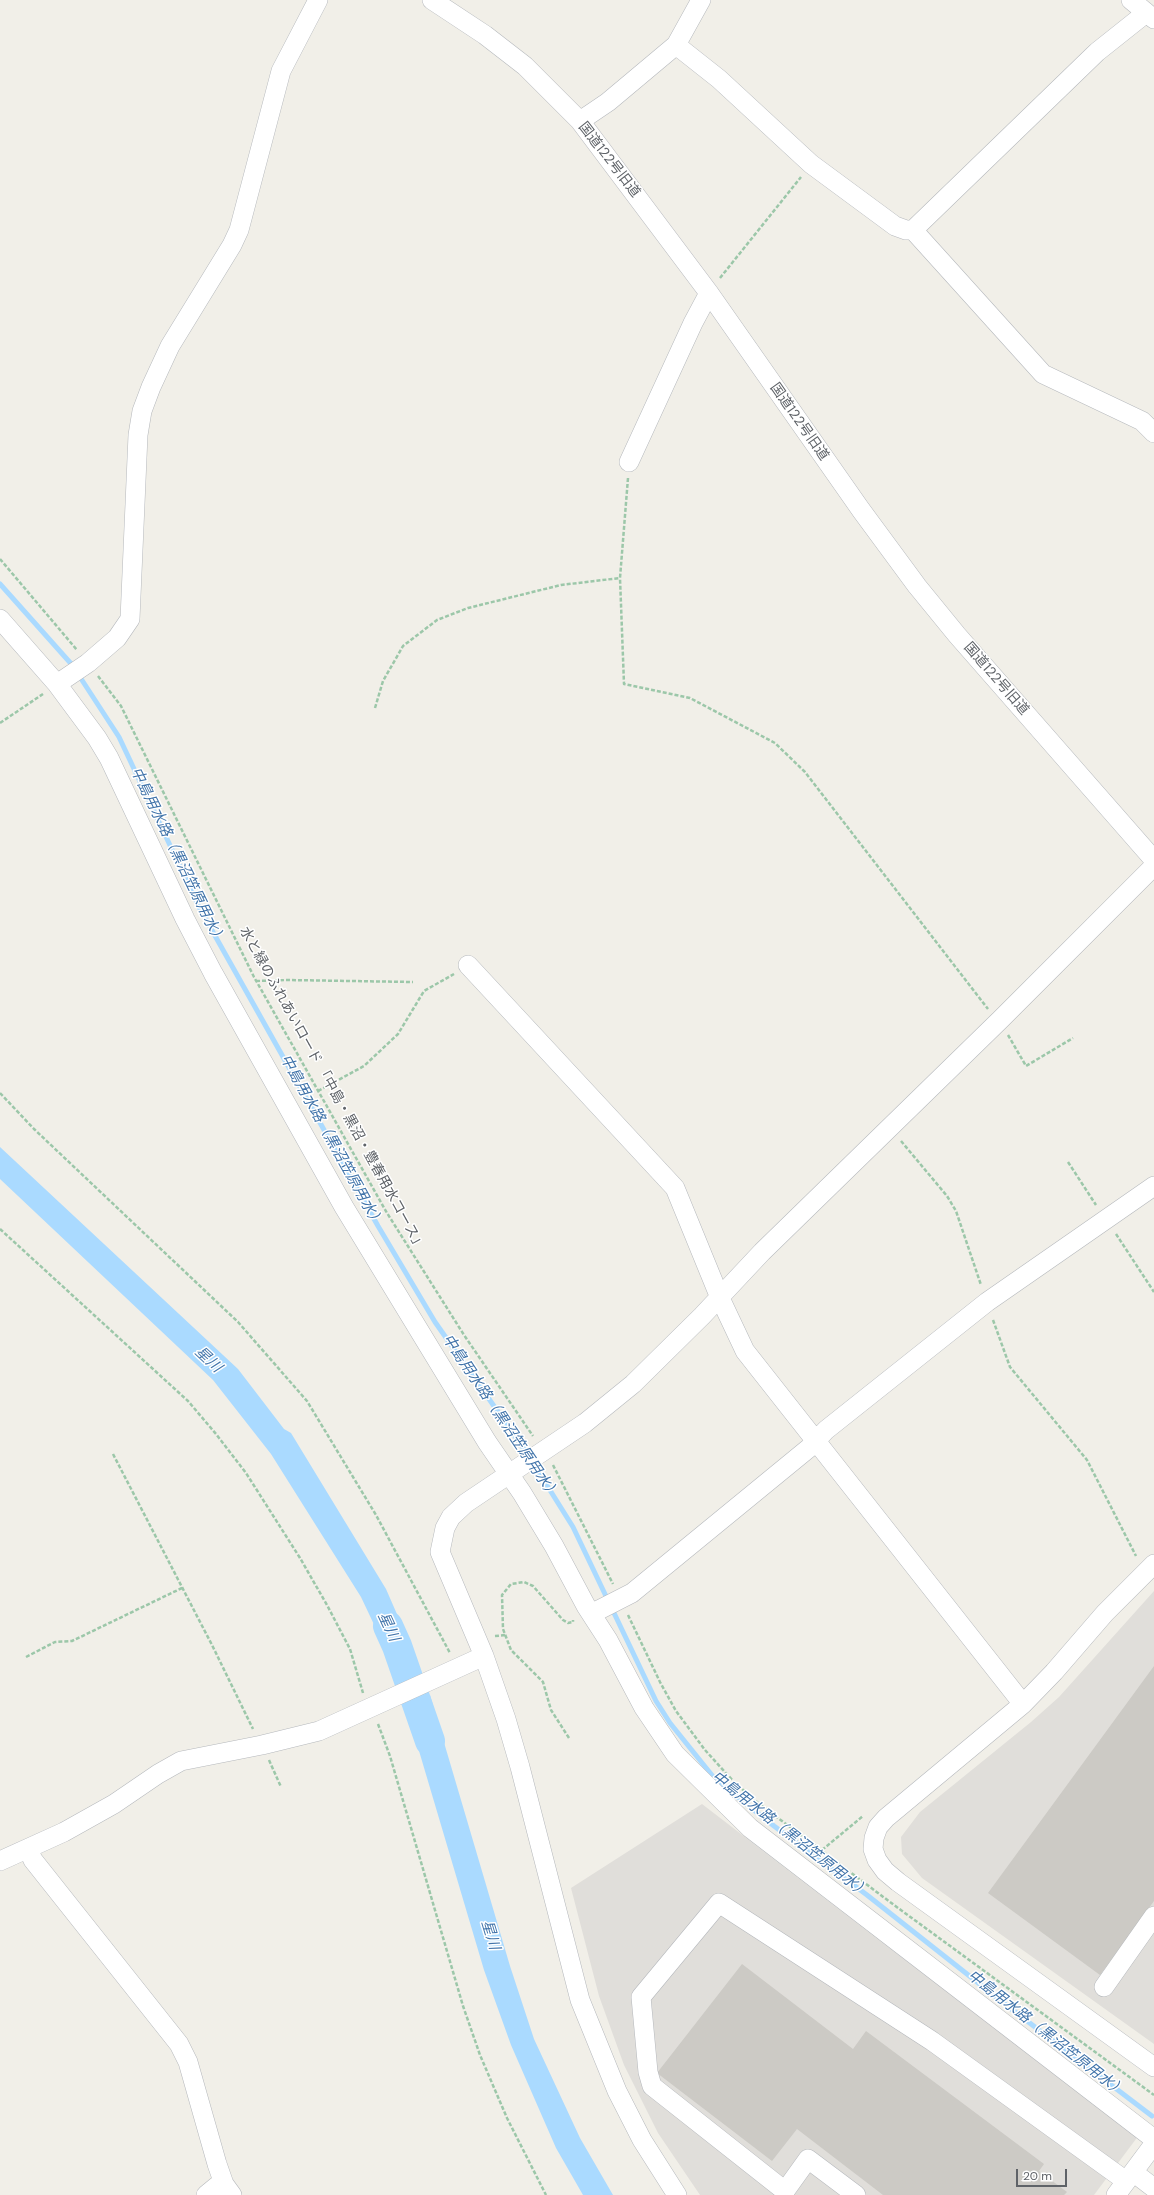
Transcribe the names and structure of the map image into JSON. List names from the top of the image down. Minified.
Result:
{"streets":{"street":["国道122号旧道"],"path":["水と緑のふれあいロード 「中島・黒沼・豊春用水コース」"]},"water":["中島用水路（黒沼笠原用水）","星川"],"scale_bar":"20 m"}
